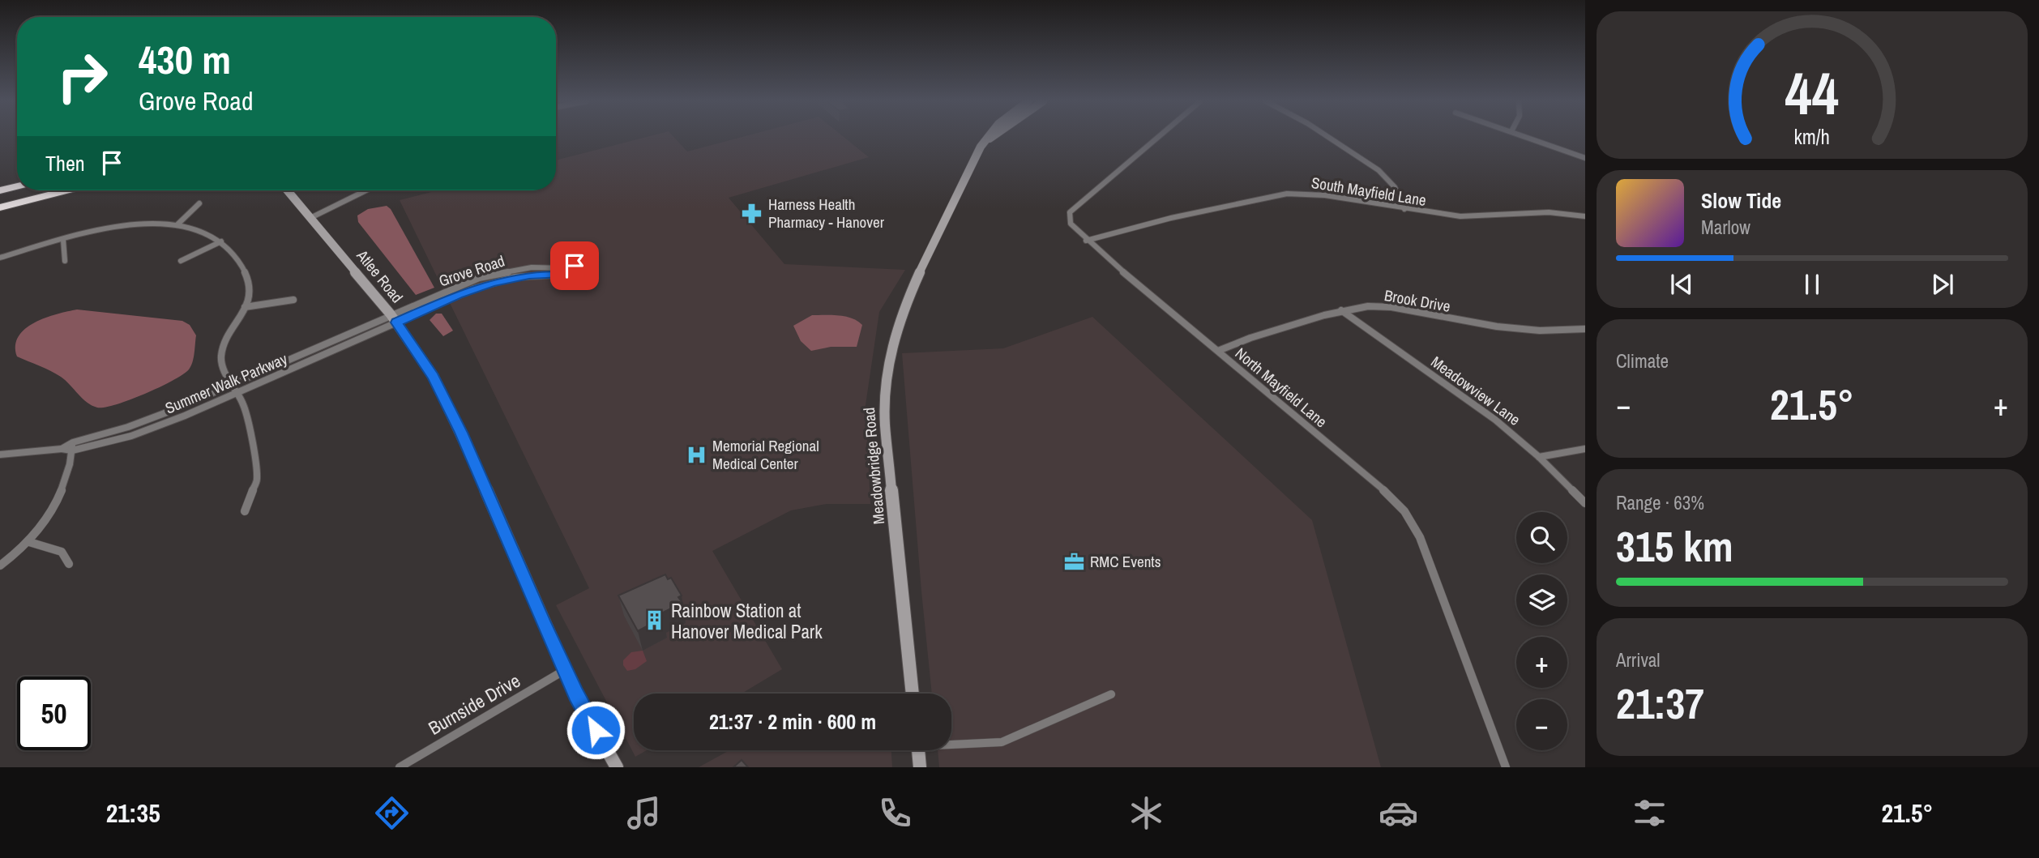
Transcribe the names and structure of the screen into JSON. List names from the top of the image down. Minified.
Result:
{"streets":{"main road":["Atlee Road","Meadowbridge Road"],"street":["South Mayfield Lane","Grove Road","Brook Drive","Summer Walk Parkway","North Mayfield Lane","Meadowview Lane","Burnside Drive"]},"crossings":[["South Mayfield Lane","North Mayfield Lane"],["Grove Road","Atlee Road"],["Grove Road","Summer Walk Parkway"],["Atlee Road","Summer Walk Parkway"],["Atlee Road","Burnside Drive"],["Brook Drive","North Mayfield Lane"],["Brook Drive","Meadowview Lane"]],"places":{"pharmacy":["Harness Health Pharmacy - Hanover"],"hospital":["Memorial Regional Medical Center"],"office":["RMC Events"],"building":["Rainbow Station at Hanover Medical Park"]},"page":{"turn":["430 m","Grove Road"],"then":"Then","song":["Slow Tide","Marlow"],"tile":["Climate",["Range · 63%","315 km"],["Arrival","21:37"]],"heat":["−","21.5°","+"],"map_buttons":["+","−"],"limit":"50","trip":"21:37 · 2 min · 600 m","tabs":["21:35","21.5°"],"gauge":["44","km/h"]}}
